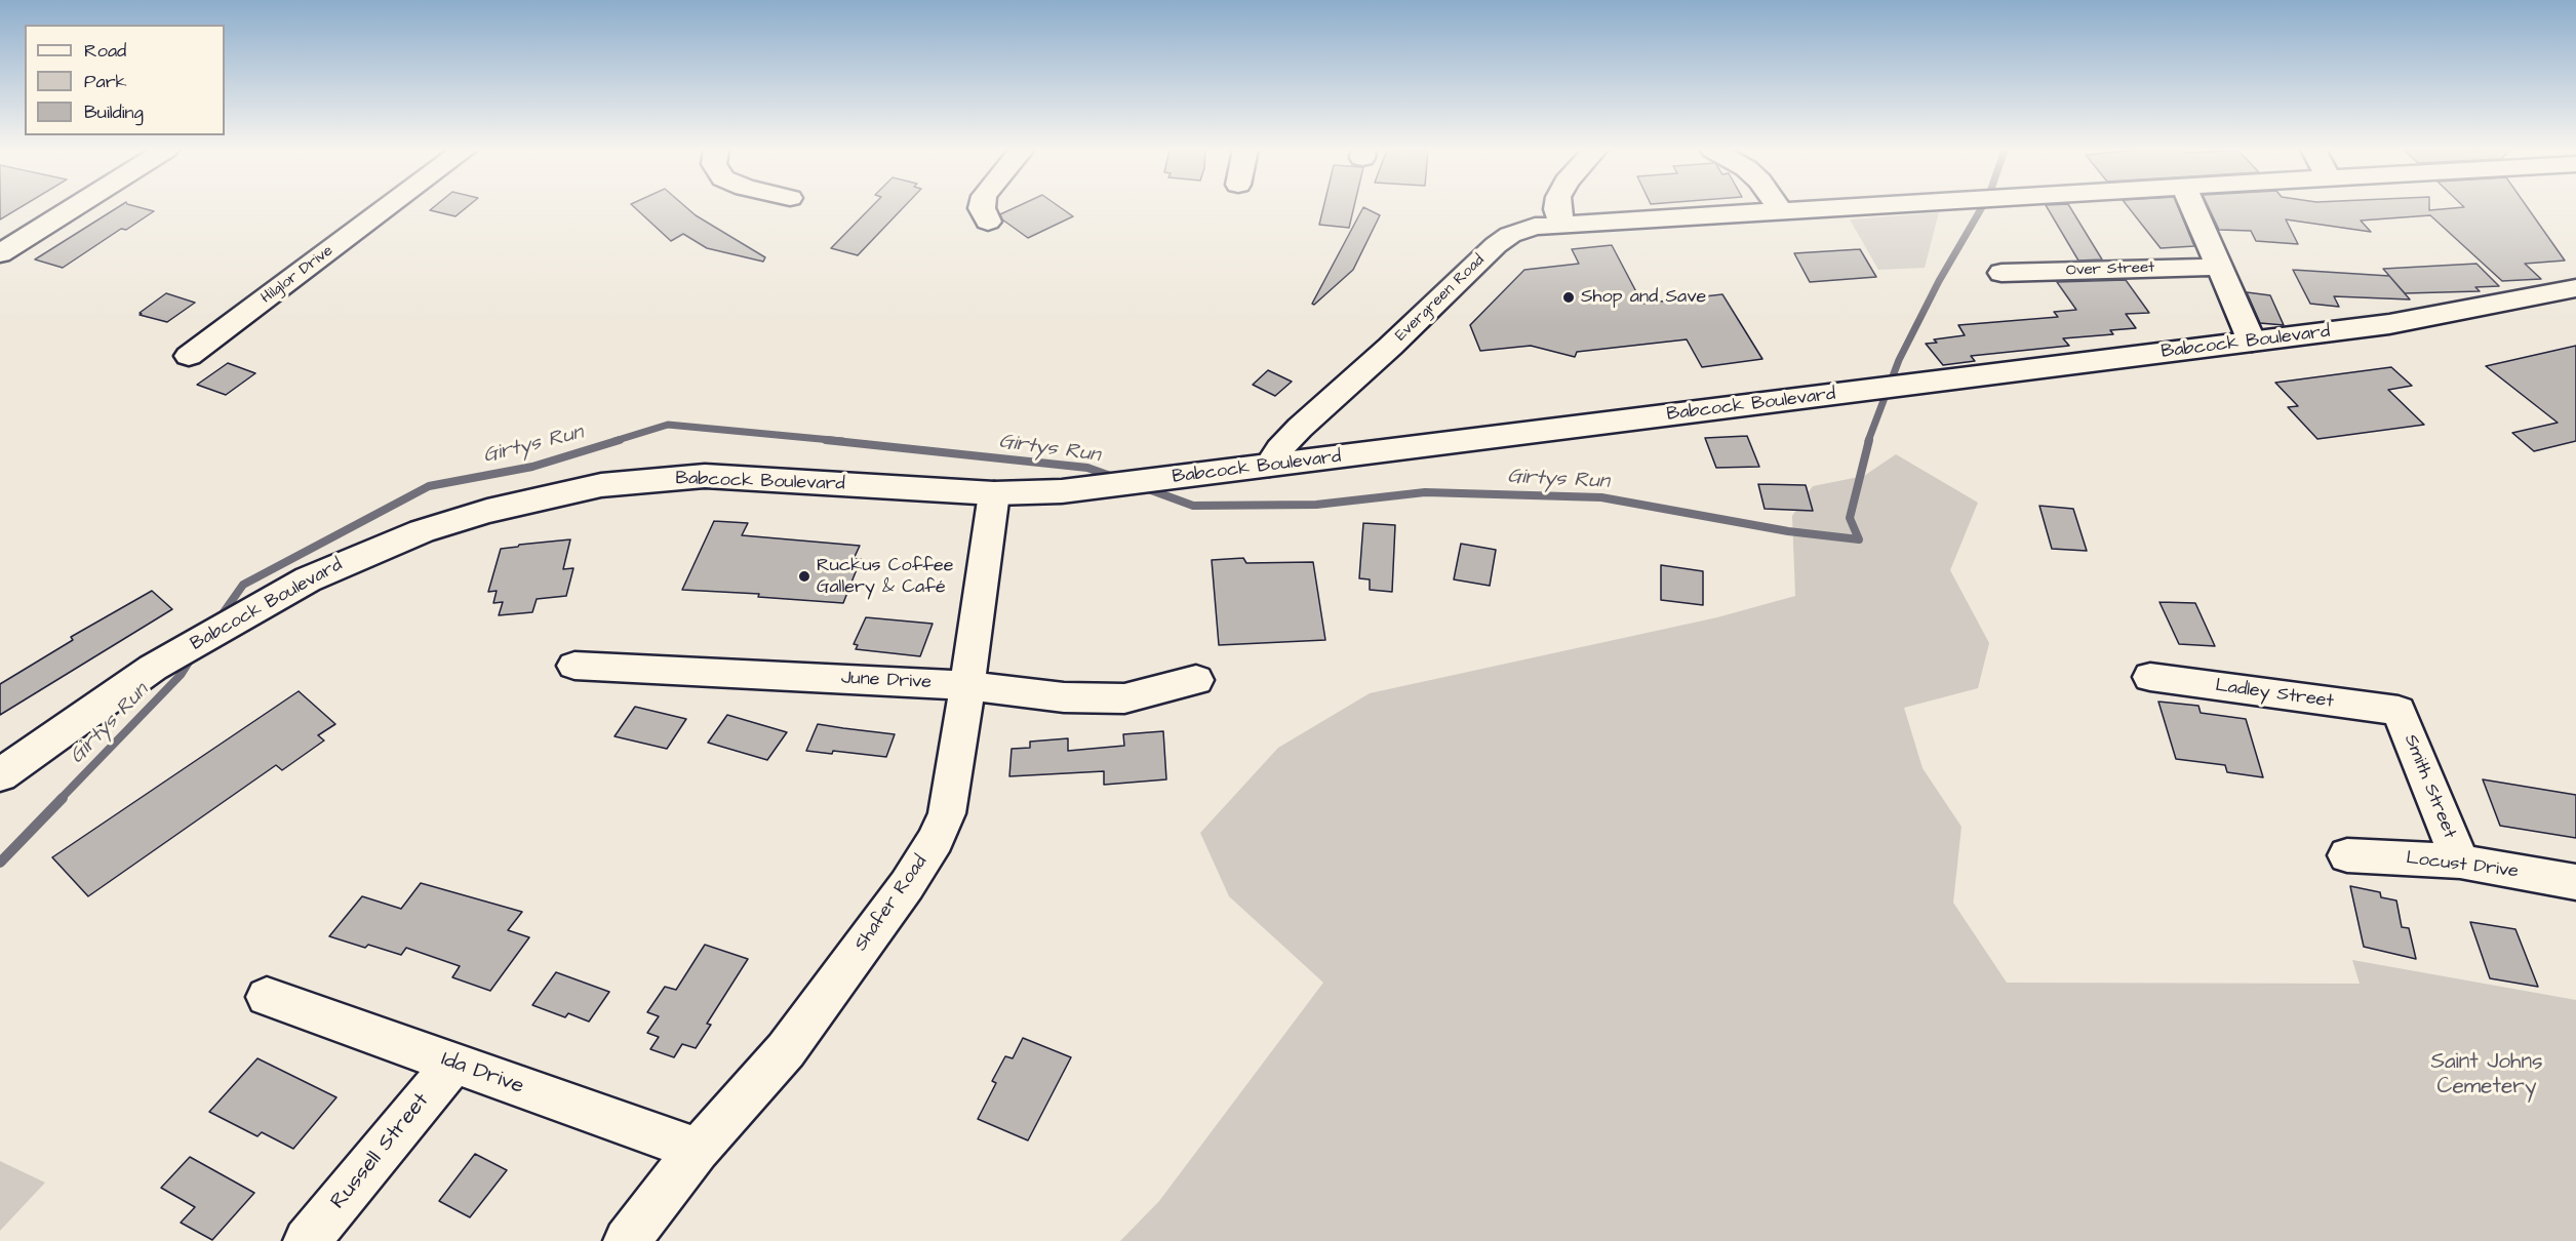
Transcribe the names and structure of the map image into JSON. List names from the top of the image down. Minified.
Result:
{"streets":{"street":["Over Street","Hilglor Drive","Evergreen Road","Babcock Boulevard","June Drive","Ladley Street","Smith Street","Locust Drive","Shafer Road","Ida Drive","Russell Street"]},"crossings":[["Evergreen Road","Babcock Boulevard"],["Babcock Boulevard","Shafer Road"],["June Drive","Shafer Road"],["Ladley Street","Smith Street"],["Smith Street","Locust Drive"],["Shafer Road","Ida Drive"],["Ida Drive","Russell Street"]],"water":["Girtys Run"],"parks":["Saint Johns Cemetery"],"places":["Shop and Save","Ruckus Coffee Gallery & Café"],"legend":["Road","Park","Building"]}
